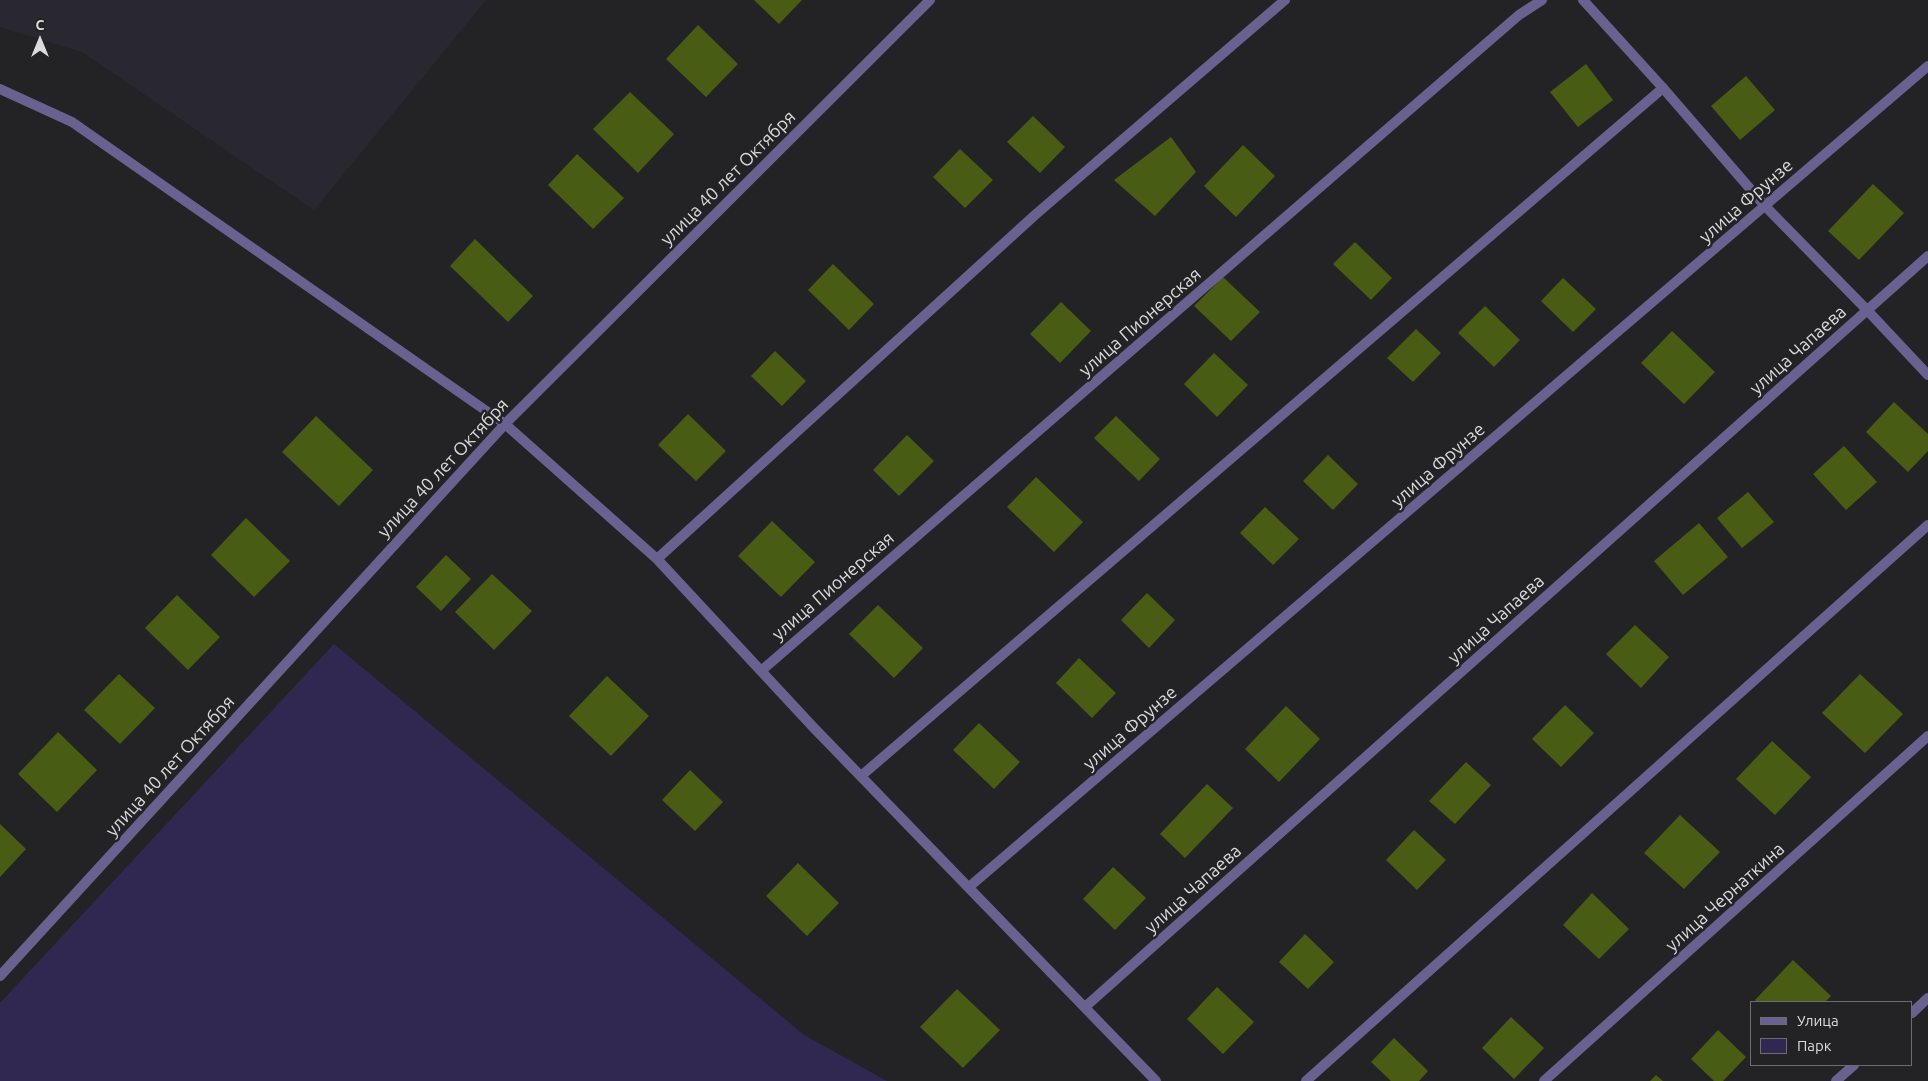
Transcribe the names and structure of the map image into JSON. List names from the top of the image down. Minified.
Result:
{"streets":{"street":["улица 40 лет Октября","улица Фрунзе","улица Пионерская","улица Чапаева","улица Чернаткина"]},"legend":["Улица","Парк"],"north":"top"}
